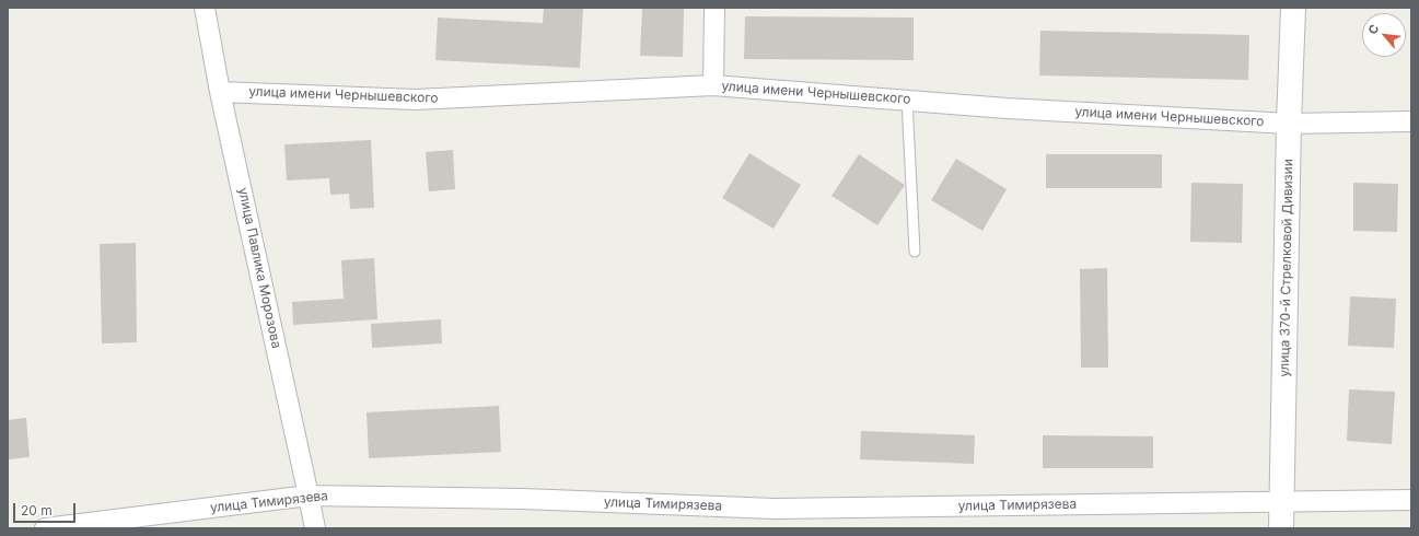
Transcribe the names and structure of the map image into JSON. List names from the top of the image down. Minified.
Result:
{"streets":{"street":["улица имени Чернышевского","улица Павлика Морозова","улица 370-й Стрелковой Дивизии","улица Тимирязева"]},"crossings":[["улица имени Чернышевского","улица Павлика Морозова"],["улица имени Чернышевского","улица 370-й Стрелковой Дивизии"],["улица Павлика Морозова","улица Тимирязева"],["улица 370-й Стрелковой Дивизии","улица Тимирязева"]],"scale_bar":"20 m","north":"top left"}
